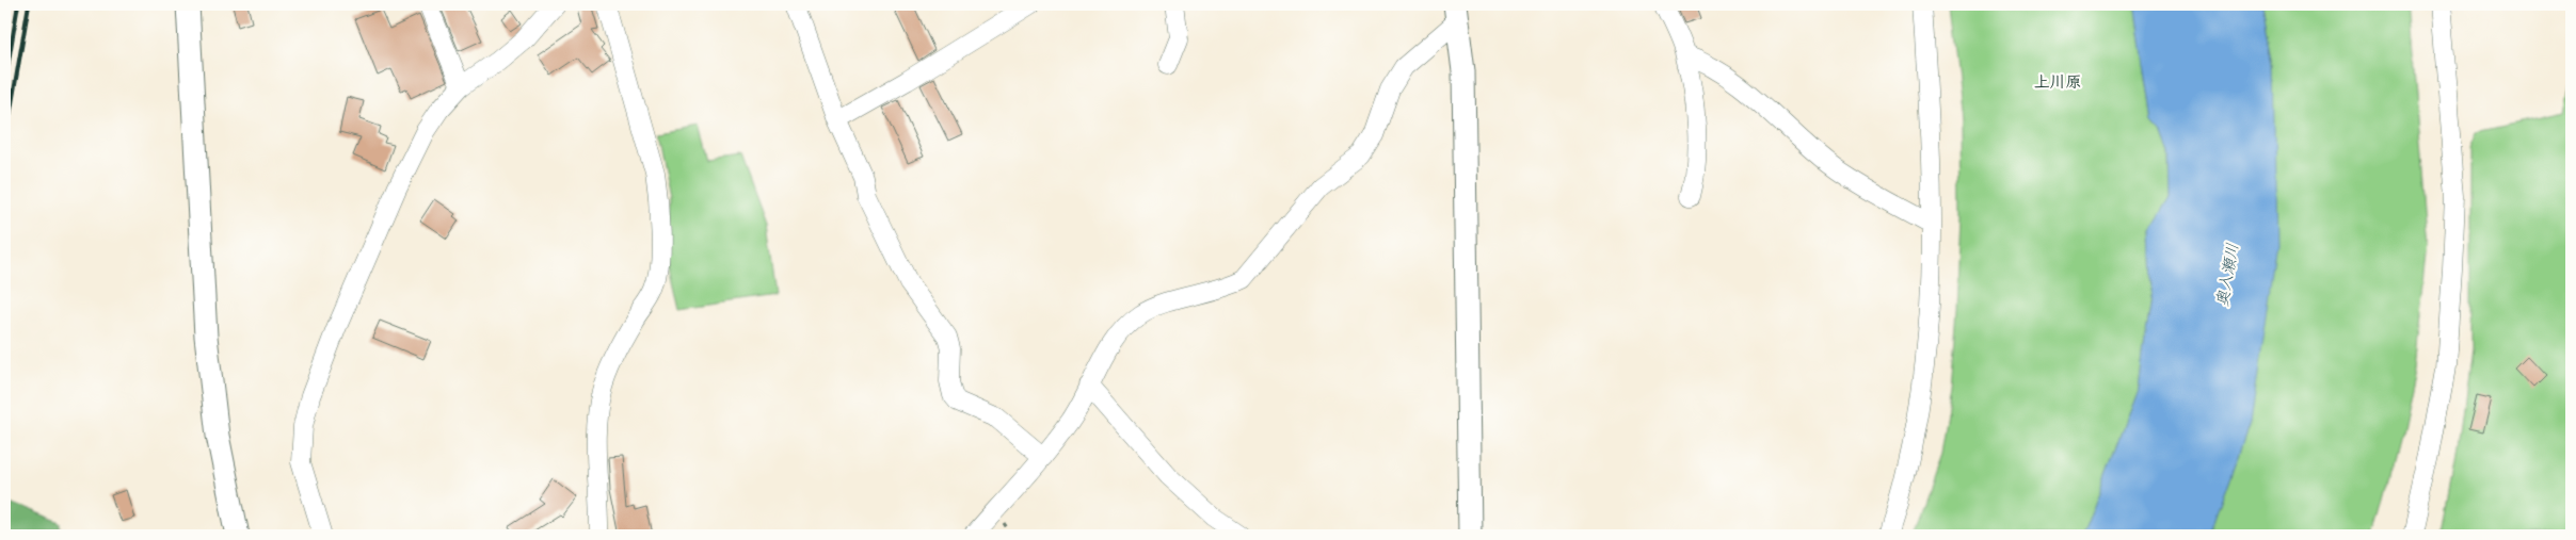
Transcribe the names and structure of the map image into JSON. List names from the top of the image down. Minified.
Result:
{"districts":["上川原"],"water":["奥入瀬川"]}
